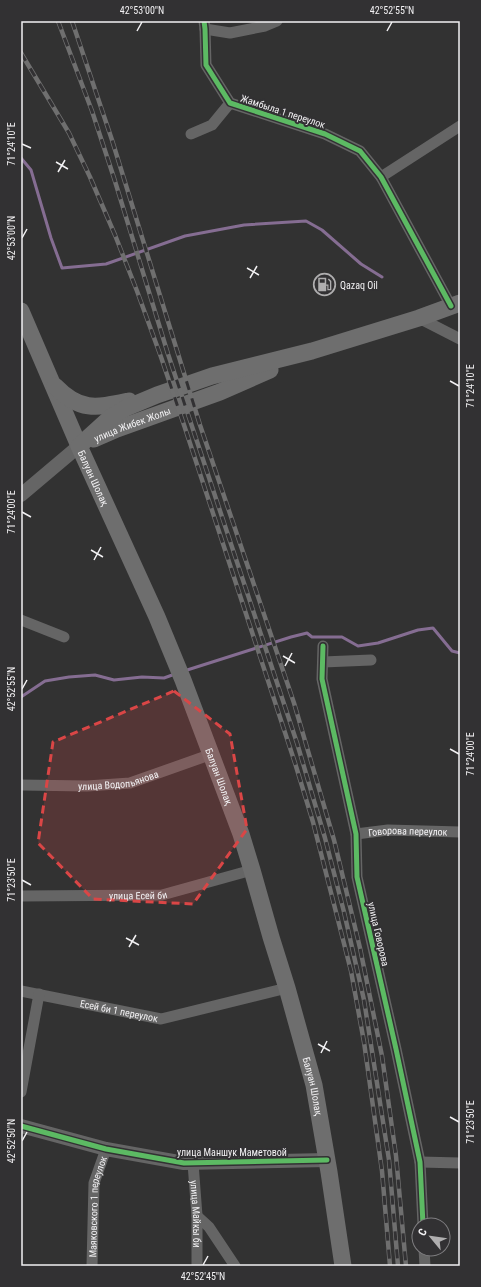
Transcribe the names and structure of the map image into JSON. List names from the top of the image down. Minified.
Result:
{"streets":{"main road":["улица Жибек Жолы","Балуан Шолақ"],"street":["Жамбыла 1 переулок","улица Водопьянова","Говорова переулок","улица Есей би","улица Говорова","Есей би 1 переулок","улица Маншук Маметовой","Маяковского 1 переулок","улица Майкы би"]},"crossings":[["Жамбыла 1 переулок","улица Жибек Жолы"],["улица Жибек Жолы","Балуан Шолақ"],["Балуан Шолақ","улица Водопьянова"],["Балуан Шолақ","улица Есей би"],["Балуан Шолақ","Есей би 1 переулок"],["Балуан Шолақ","улица Маншук Маметовой"],["Говорова переулок","улица Говорова"],["улица Маншук Маметовой","Маяковского 1 переулок"],["улица Маншук Маметовой","улица Майкы би"]],"places":{"fuel station":["Qazaq Oil"]},"north":"top left","coordinates":["42°53'00\"N","42°52'55\"N","71°24'10\"E","71°24'00\"E","71°23'50\"E","42°52'50\"N","42°52'45\"N"]}
